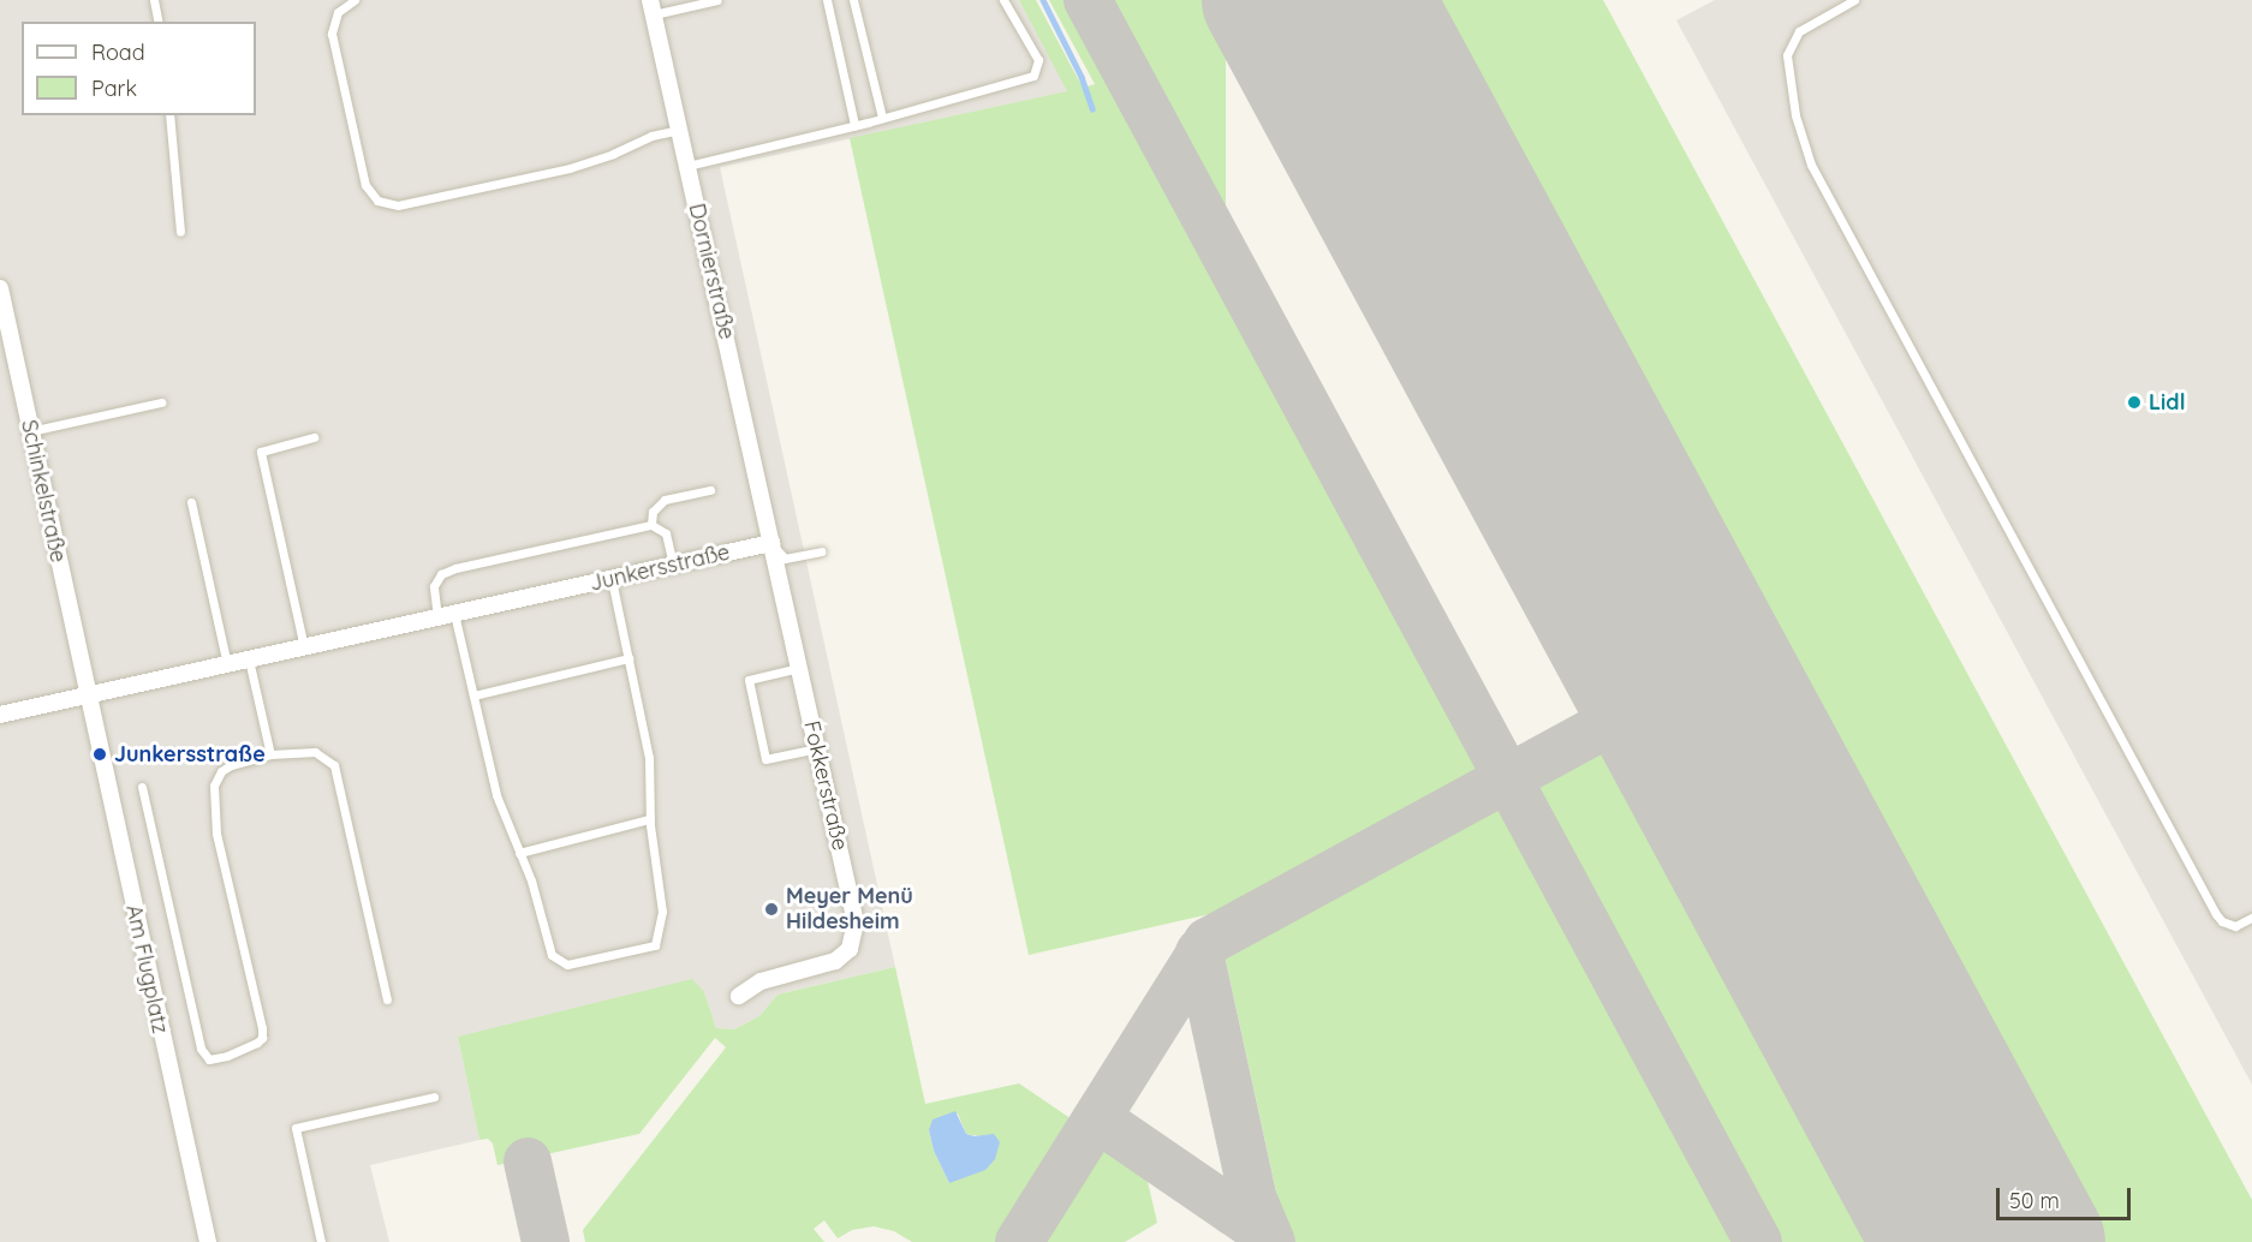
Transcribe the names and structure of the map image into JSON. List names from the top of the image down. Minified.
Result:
{"streets":{"street":["Dornierstraße","Schinkelstraße","Junkersstraße","Fokkerstraße","Am Flugplatz"]},"crossings":[["Dornierstraße","Junkersstraße"],["Dornierstraße","Fokkerstraße"],["Schinkelstraße","Junkersstraße"],["Schinkelstraße","Am Flugplatz"],["Junkersstraße","Fokkerstraße"],["Junkersstraße","Am Flugplatz"]],"places":["Lidl","Junkersstraße","Meyer Menü Hildesheim"],"legend":["Road","Park"],"scale_bar":"50 m"}
